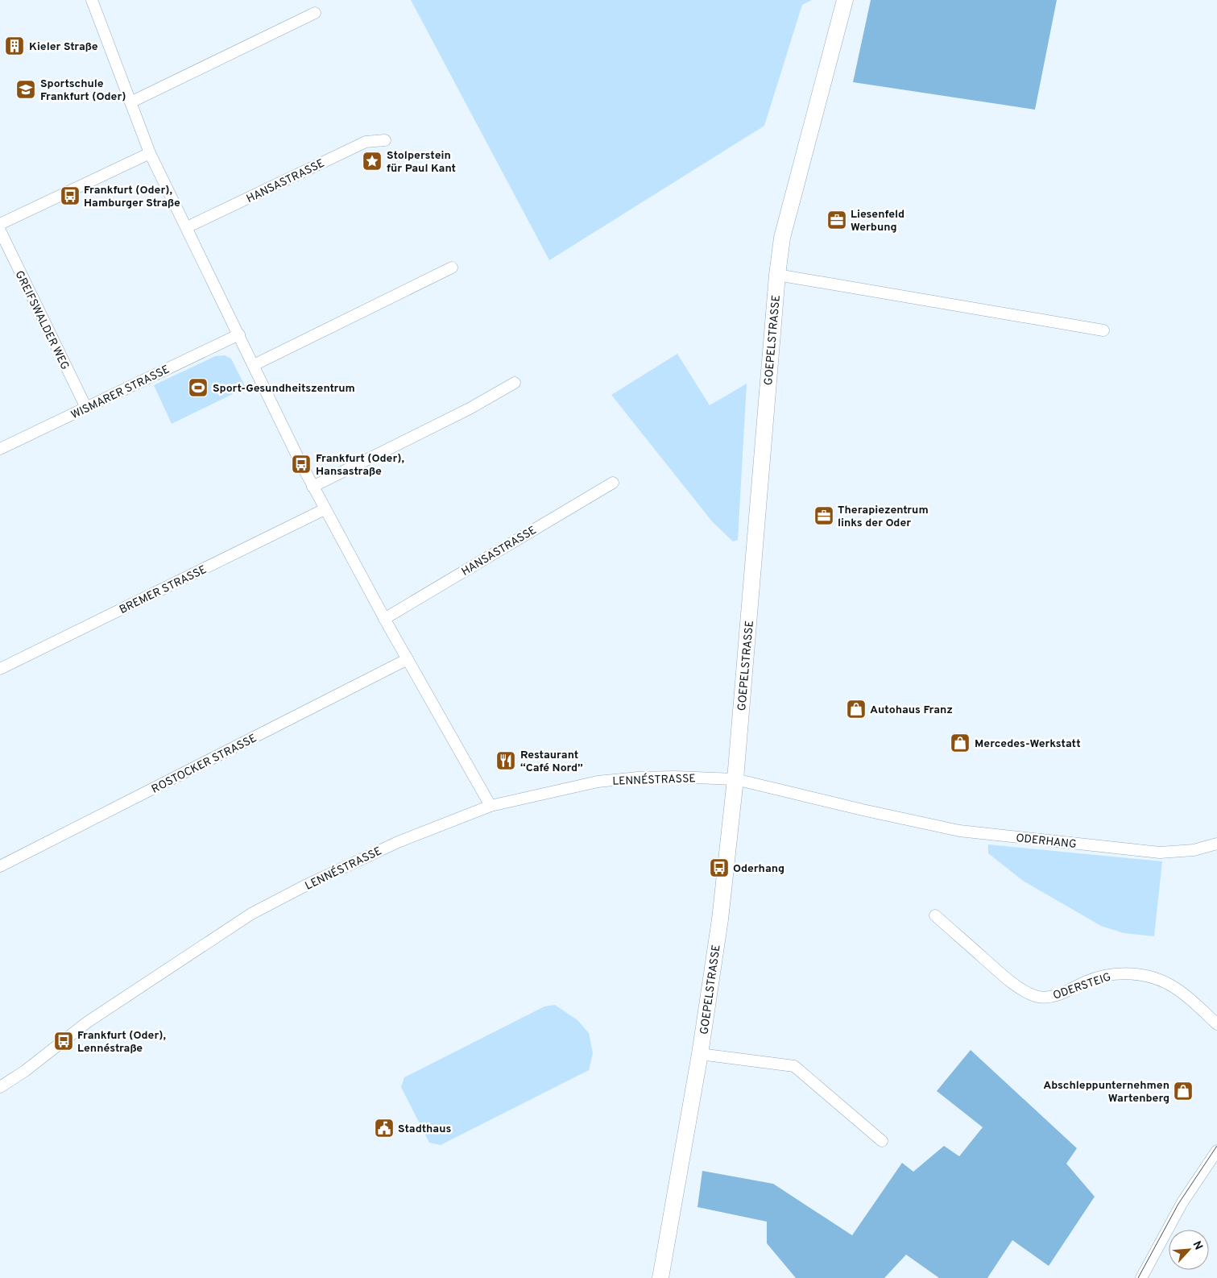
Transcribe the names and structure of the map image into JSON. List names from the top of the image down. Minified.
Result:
{"streets":{"street":["HANSASTRASSE","GREIFSWALDER WEG","GOEPELSTRASSE","WISMARER STRASSE","BREMER STRASSE","ROSTOCKER STRASSE","LENNÉSTRASSE","ODERHANG","ODERSTEIG"]},"crossings":[["GREIFSWALDER WEG","WISMARER STRASSE"],["GOEPELSTRASSE","LENNÉSTRASSE"],["GOEPELSTRASSE","ODERHANG"],["LENNÉSTRASSE","ODERHANG"]],"places":{"building":["Kieler Straße"],"school or university":["Sportschule Frankfurt (Oder)"],"place":["Stolperstein für Paul Kant"],"bus stop":["Frankfurt (Oder), Hamburger Straße","Frankfurt (Oder), Hansastraße","Oderhang","Frankfurt (Oder), Lennéstraße"],"office":["Liesenfeld Werbung","Therapiezentrum links der Oder"],"sports":["Sport-Gesundheitszentrum"],"shop":["Autohaus Franz","Mercedes-Werkstatt","Abschleppunternehmen Wartenberg"],"restaurant":["Restaurant “Café Nord”"],"public building":["Stadthaus"]},"north":"top right"}
